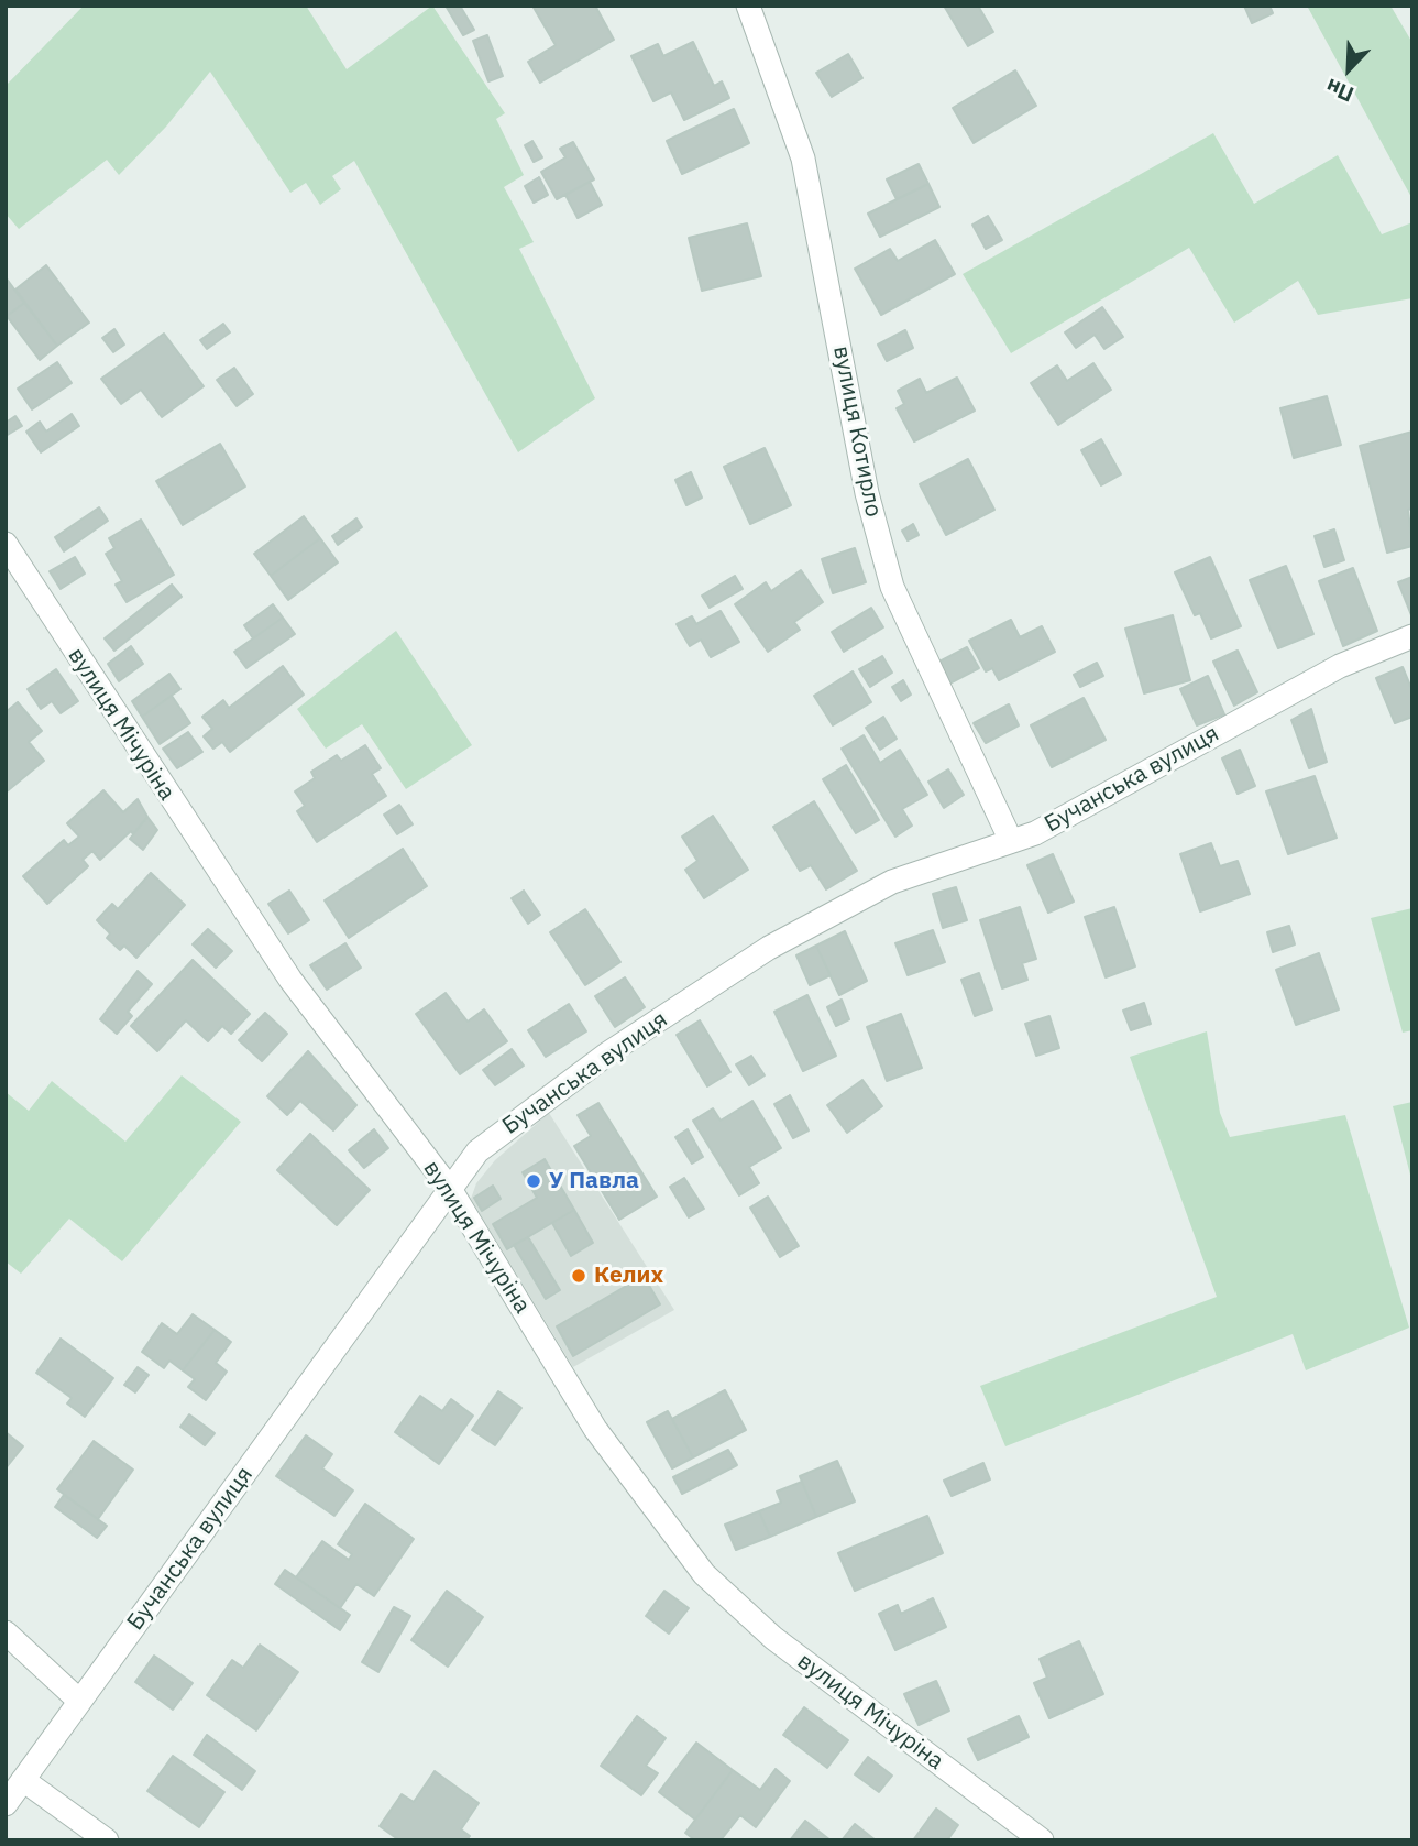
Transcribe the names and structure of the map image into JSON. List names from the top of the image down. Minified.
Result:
{"streets":{"street":["вулиця Котирло","вулиця Мічуріна","Бучанська вулиця"]},"crossings":[["вулиця Котирло","Бучанська вулиця"],["вулиця Мічуріна","Бучанська вулиця"]],"places":["У Павла","Келих"],"north":"bottom left"}
